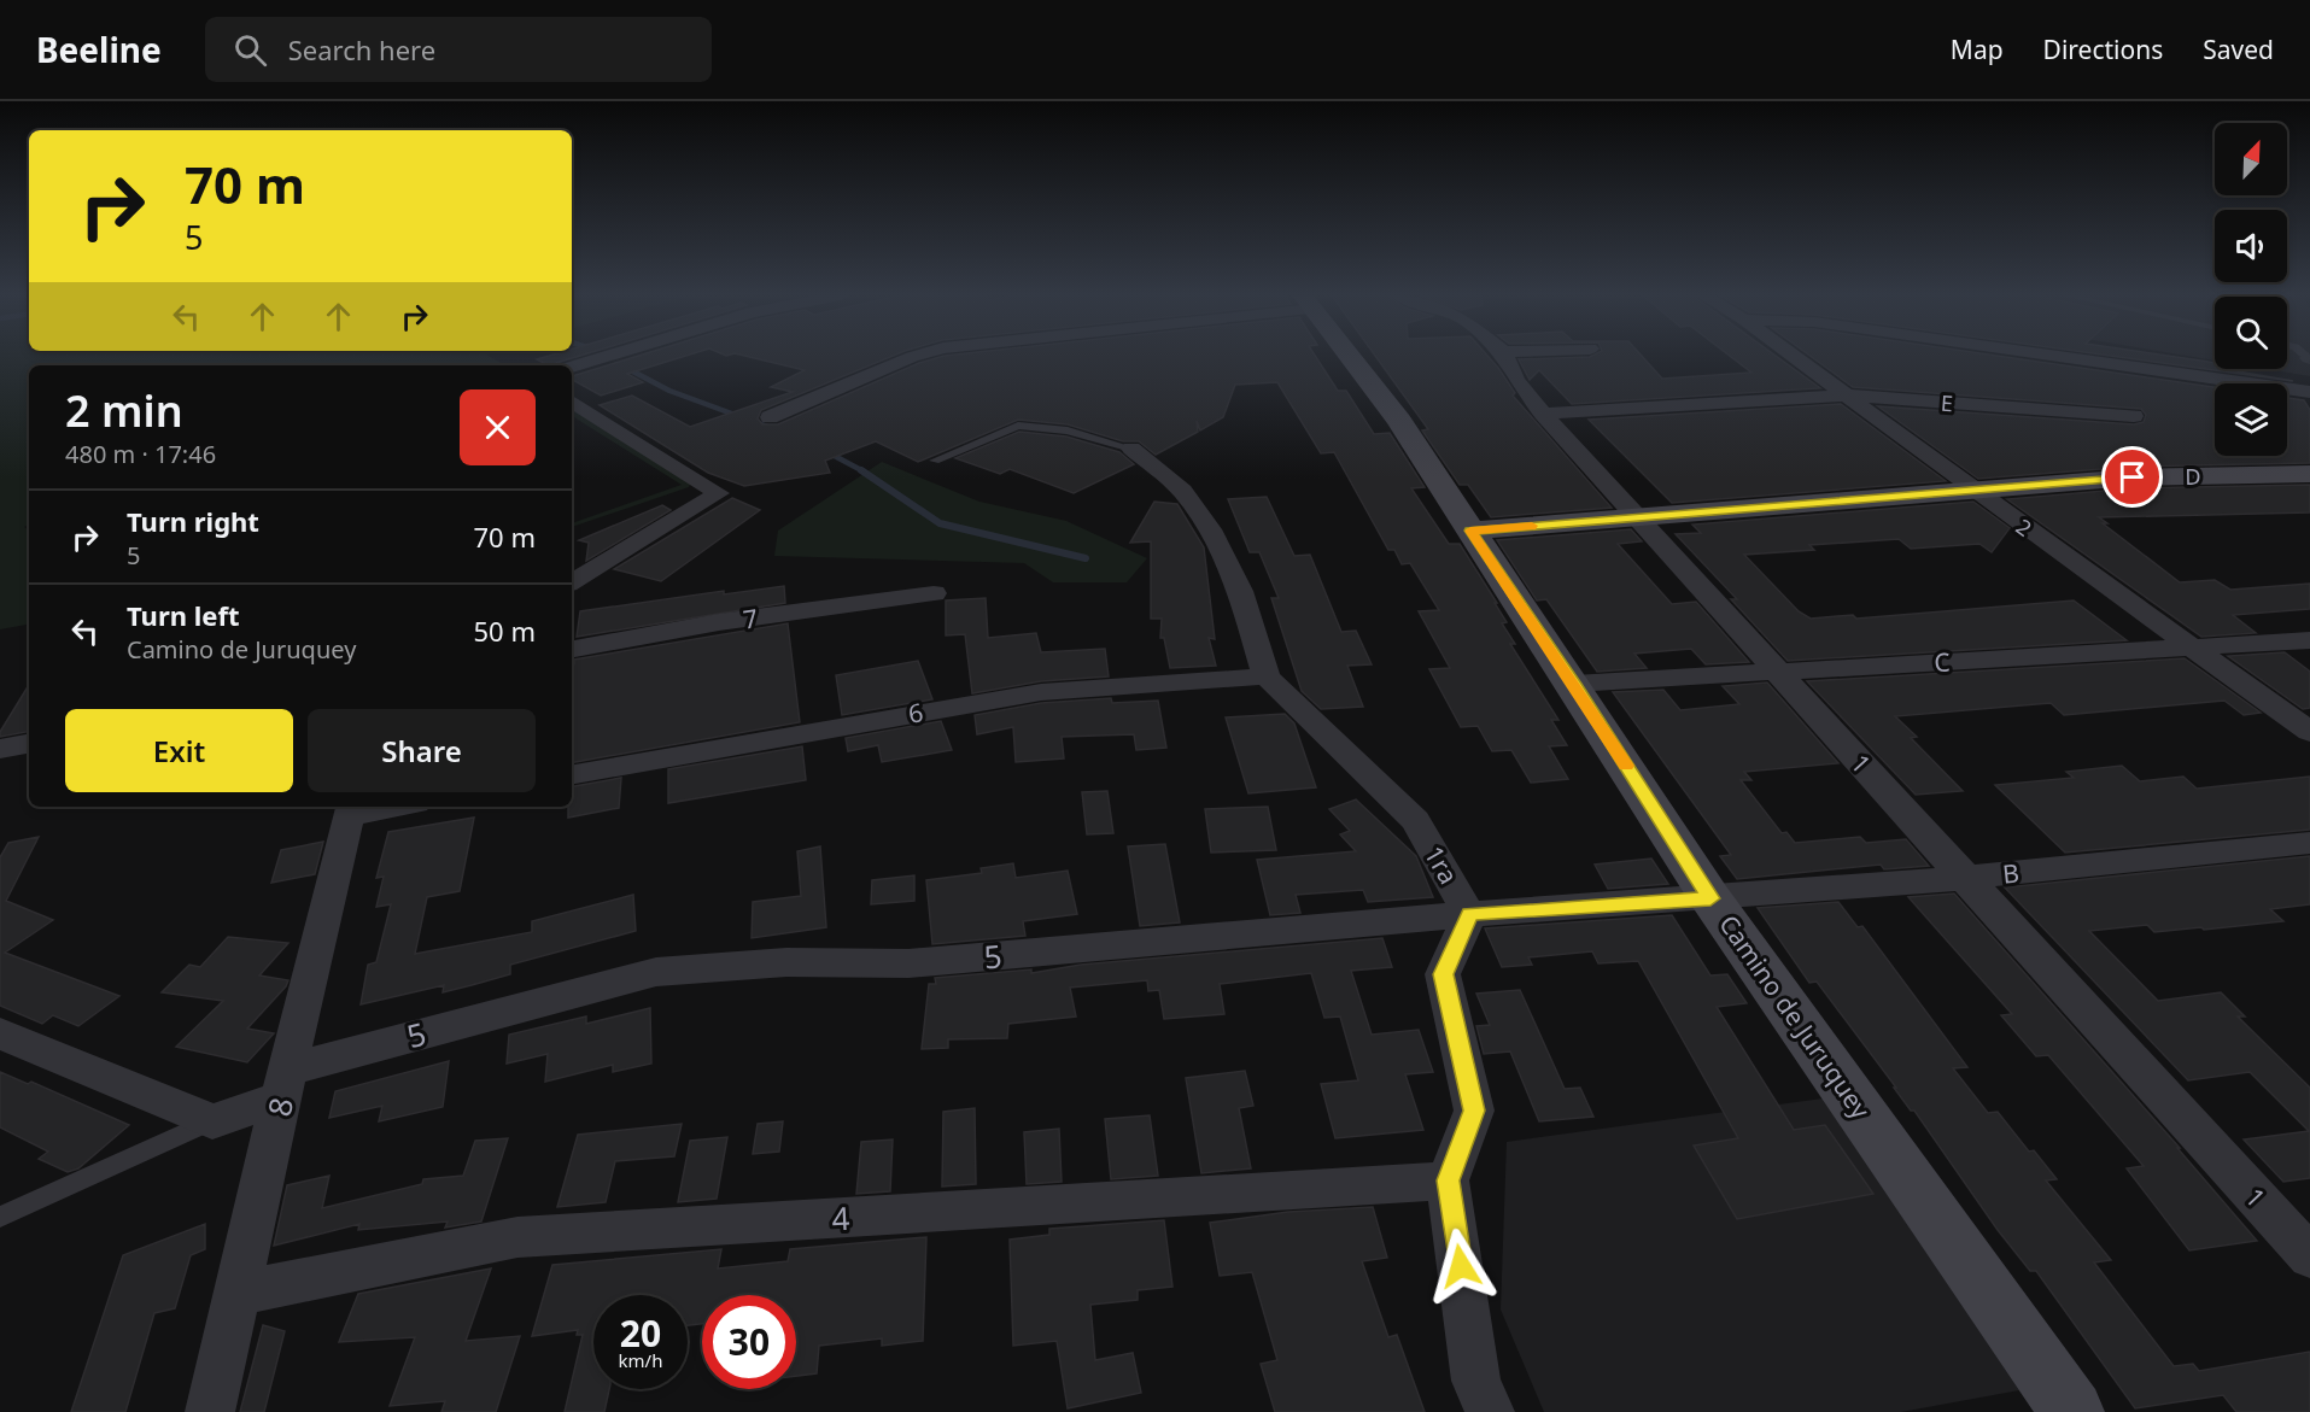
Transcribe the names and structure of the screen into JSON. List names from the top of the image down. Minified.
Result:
{"streets":{"street":["E","D","2","7","C","6","1","1ra","B","5","Camino de Juruquey","8","4"]},"crossings":[["E","2"],["E","1"],["D","2"],["D","1"],["D","Camino de Juruquey"],["2","C"],["C","1"],["C","Camino de Juruquey"],["6","1ra"],["1","B"],["1ra","5"],["1ra","4"],["B","5"],["B","Camino de Juruquey"],["5","Camino de Juruquey"],["5","8"],["8","4"]],"north":"top right","page":{"header":"Beeline","search":"Search here","nav":["Map","Directions","Saved"],"turn":["70 m","5"],"heading":["2 min","480 m · 17:46"],"list":[{"name":"Turn right","note":"5","value":"70 m"},{"name":"Turn left","note":"Camino de Juruquey","value":"50 m"}],"buttons":["Exit","Share"],"speed":"20 km/h","limit":"30"}}
